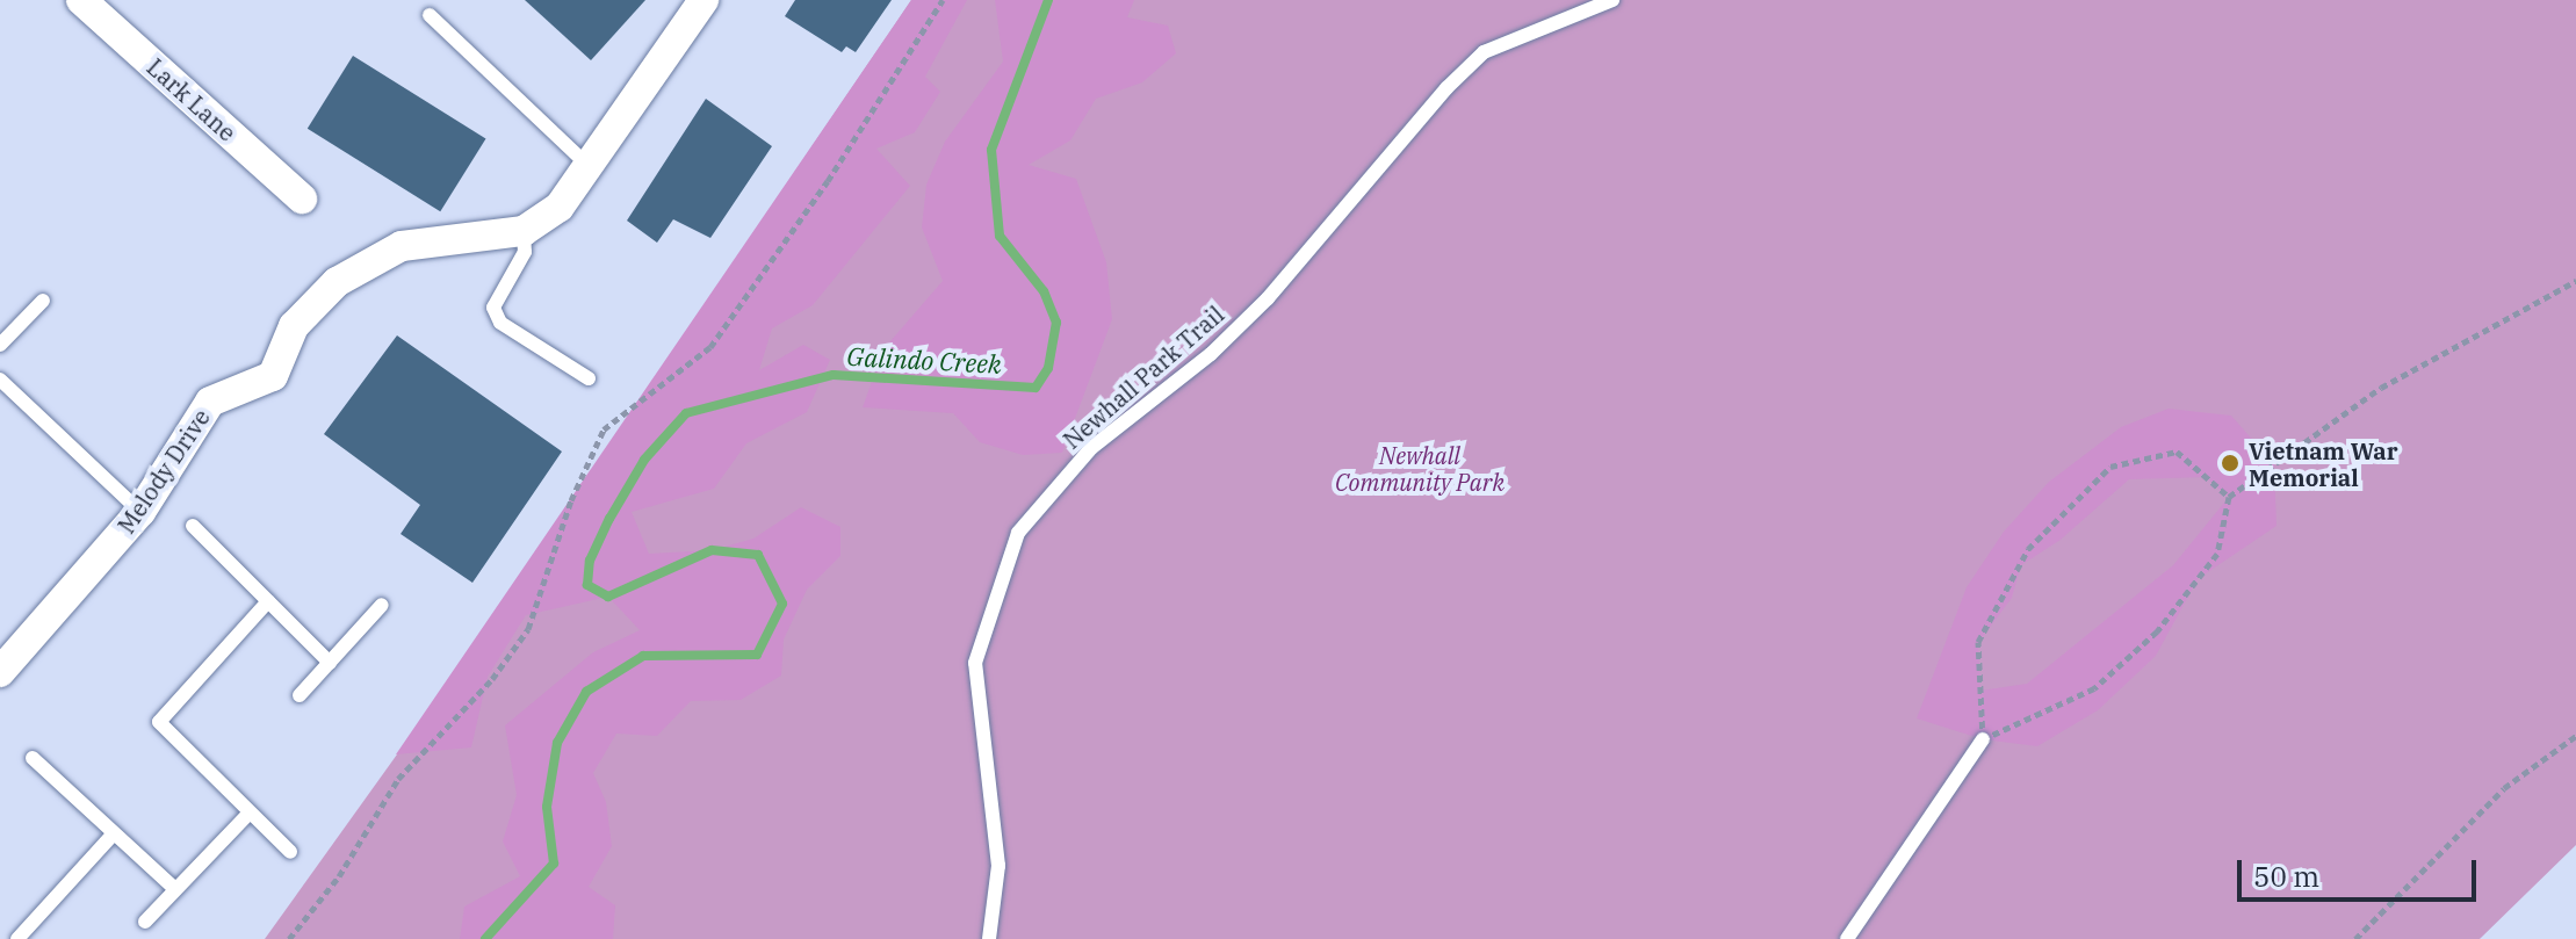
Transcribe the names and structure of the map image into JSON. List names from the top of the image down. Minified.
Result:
{"streets":{"street":["Lark Lane","Melody Drive"],"lane":["Newhall Park Trail"]},"water":["Galindo Creek"],"parks":["Newhall Community Park"],"places":["Vietnam War Memorial"],"scale_bar":"50 m"}
